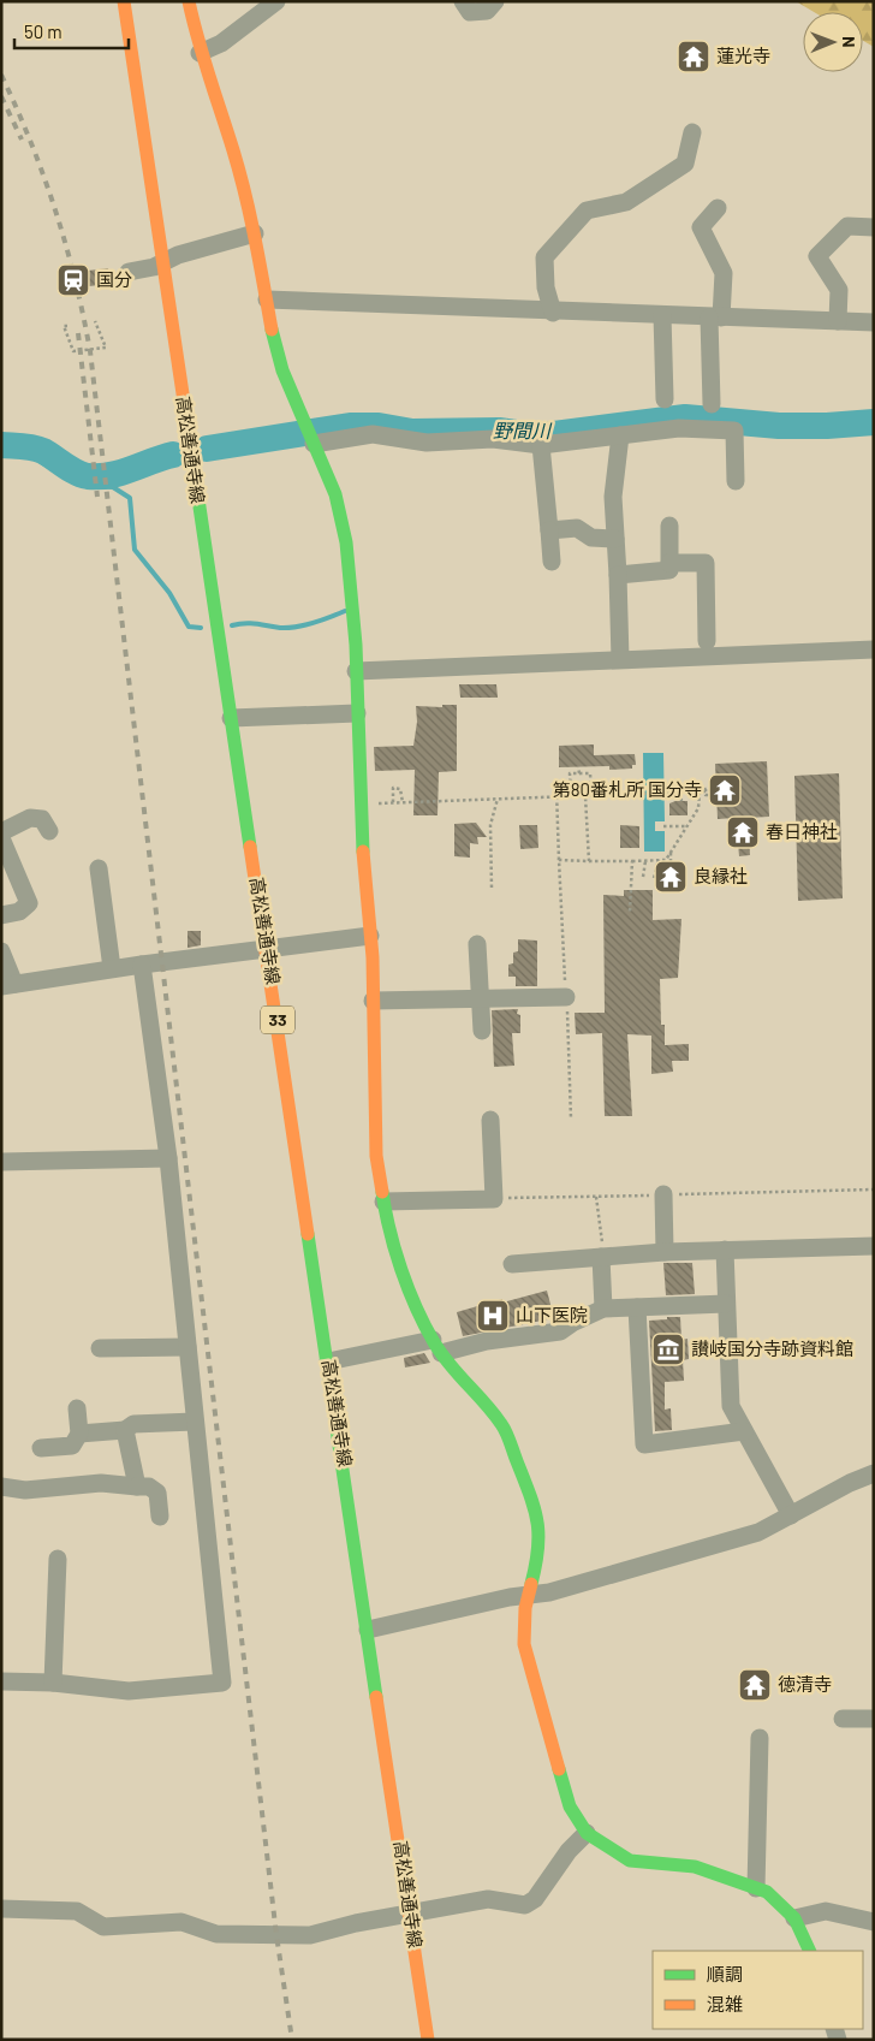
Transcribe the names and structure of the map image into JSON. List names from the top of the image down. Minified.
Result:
{"streets":{"street":["高松善通寺線","33"]},"water":["野間川"],"places":{"temple":["蓮光寺","第80番札所 国分寺","春日神社","良縁社","徳清寺"],"station":["国分"],"hospital":["山下医院"],"museum":["讃岐国分寺跡資料館"]},"legend":["順調","混雑"],"scale_bar":"50 m","north":"right"}
